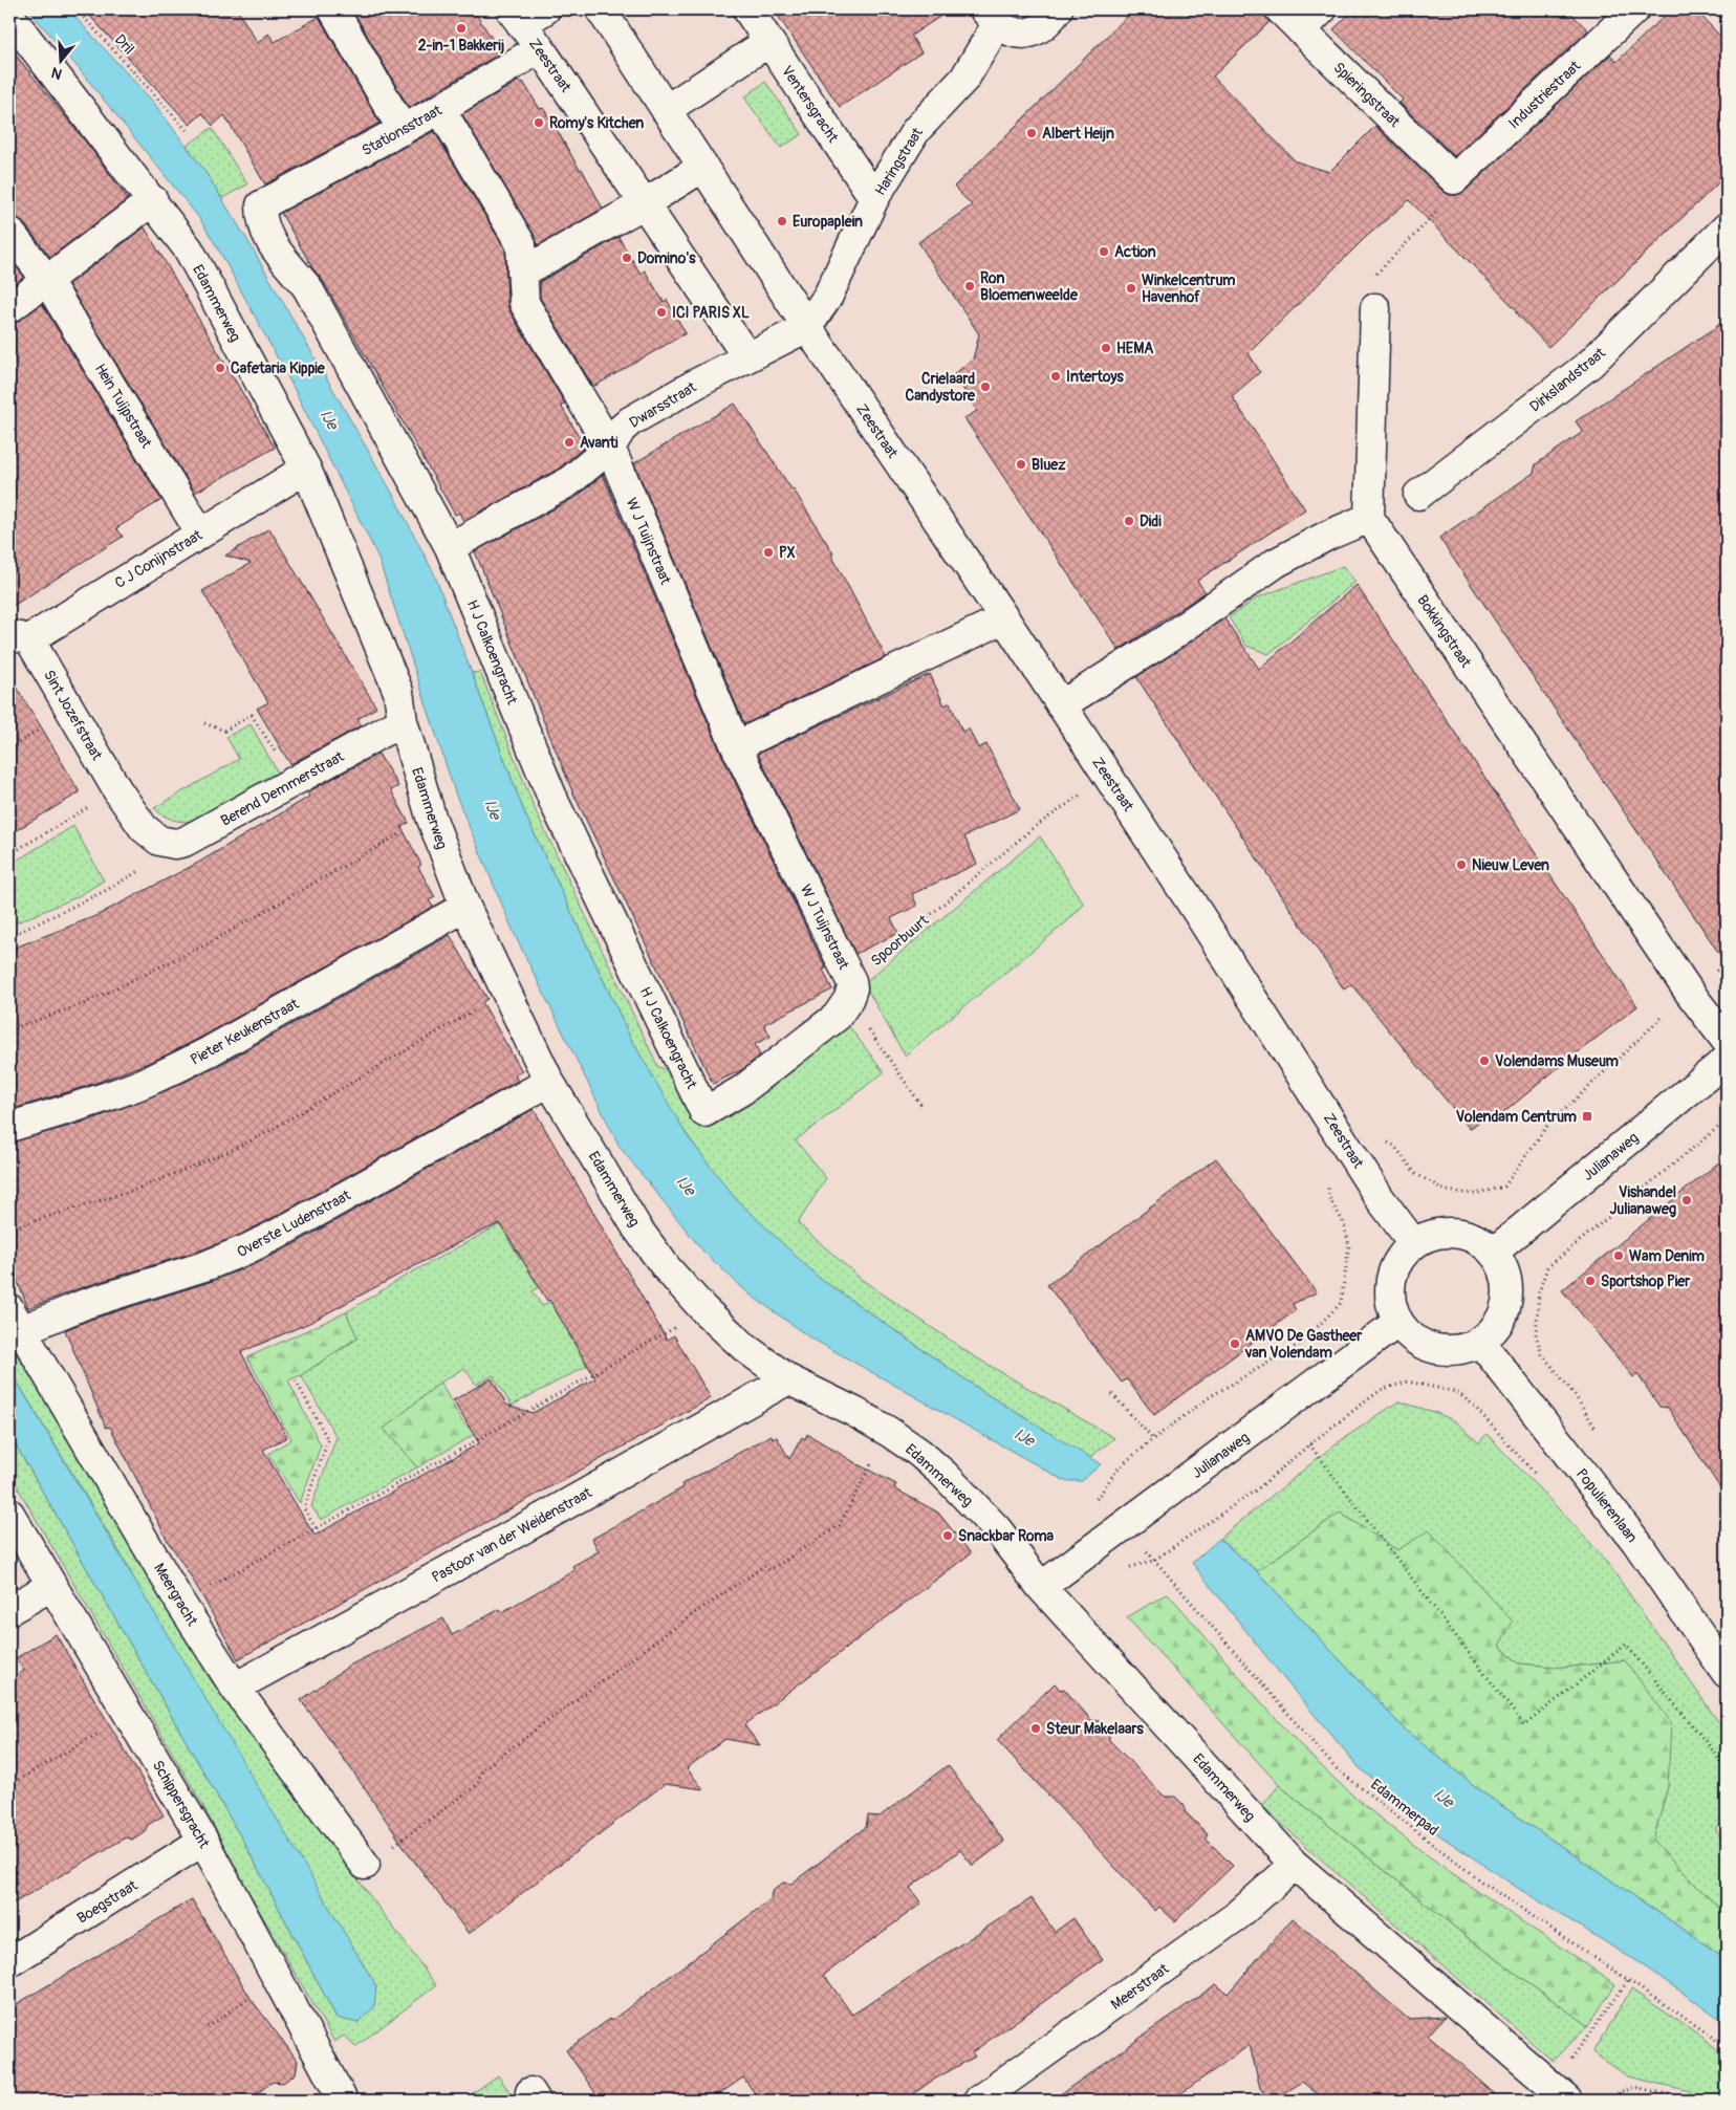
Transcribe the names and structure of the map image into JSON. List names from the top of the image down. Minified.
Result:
{"streets":{"street":["Zeestraat","Spieringstraat","Industriestraat","Ventersgracht","Stationsstraat","Haringstraat","Edammerweg","Dirkslandstraat","Dwarsstraat","Hein Tuijpstraat","W J Tuijnstraat","C J Conijnstraat","Bokkingstraat","H J Calkoengracht","Sint Jozefstraat","Berend Demmerstraat","Pieter Keukenstraat","Julianaweg","Overste Ludenstraat","Populierenlaan","Pastoor van der Weidenstraat","Meergracht","Schippersgracht","Boegstraat","Meerstraat"],"path":["Dril","Spoorbuurt","Edammerpad"]},"crossings":[["Zeestraat","Stationsstraat"],["Zeestraat","Haringstraat"],["Zeestraat","Dwarsstraat"],["Zeestraat","Spoorbuurt"],["Zeestraat","Julianaweg"],["Zeestraat","Populierenlaan"],["Spieringstraat","Industriestraat"],["Ventersgracht","Haringstraat"],["Stationsstraat","W J Tuijnstraat"],["Stationsstraat","H J Calkoengracht"],["Haringstraat","Dwarsstraat"],["Edammerweg","C J Conijnstraat"],["Edammerweg","Berend Demmerstraat"],["Edammerweg","Pieter Keukenstraat"],["Edammerweg","Julianaweg"],["Edammerweg","Overste Ludenstraat"],["Edammerweg","Pastoor van der Weidenstraat"],["Edammerweg","Meerstraat"],["Dwarsstraat","W J Tuijnstraat"],["Dwarsstraat","H J Calkoengracht"],["Hein Tuijpstraat","C J Conijnstraat"],["W J Tuijnstraat","H J Calkoengracht"],["W J Tuijnstraat","Spoorbuurt"],["C J Conijnstraat","Sint Jozefstraat"],["H J Calkoengracht","Spoorbuurt"],["Julianaweg","Populierenlaan"],["Julianaweg","Edammerpad"],["Overste Ludenstraat","Meergracht"],["Pastoor van der Weidenstraat","Meergracht"],["Schippersgracht","Boegstraat"]],"water":["IJe"],"places":{"other":["2-in-1 Bakkerij","Romy's Kitchen","Albert Heijn","Europaplein","Action","Domino's","Ron Bloemenweelde","Winkelcentrum Havenhof","ICI PARIS XL","HEMA","Cafetaria Kippie","Intertoys","Crielaard Candystore","Avanti","Bluez","Didi","PX","Nieuw Leven","Volendams Museum","Vishandel Julianaweg","Wam Denim","Sportshop Pier","AMVO De Gastheer van Volendam","Snackbar Roma","Steur Makelaars"],"transit":["Volendam Centrum"]},"north":"bottom"}
